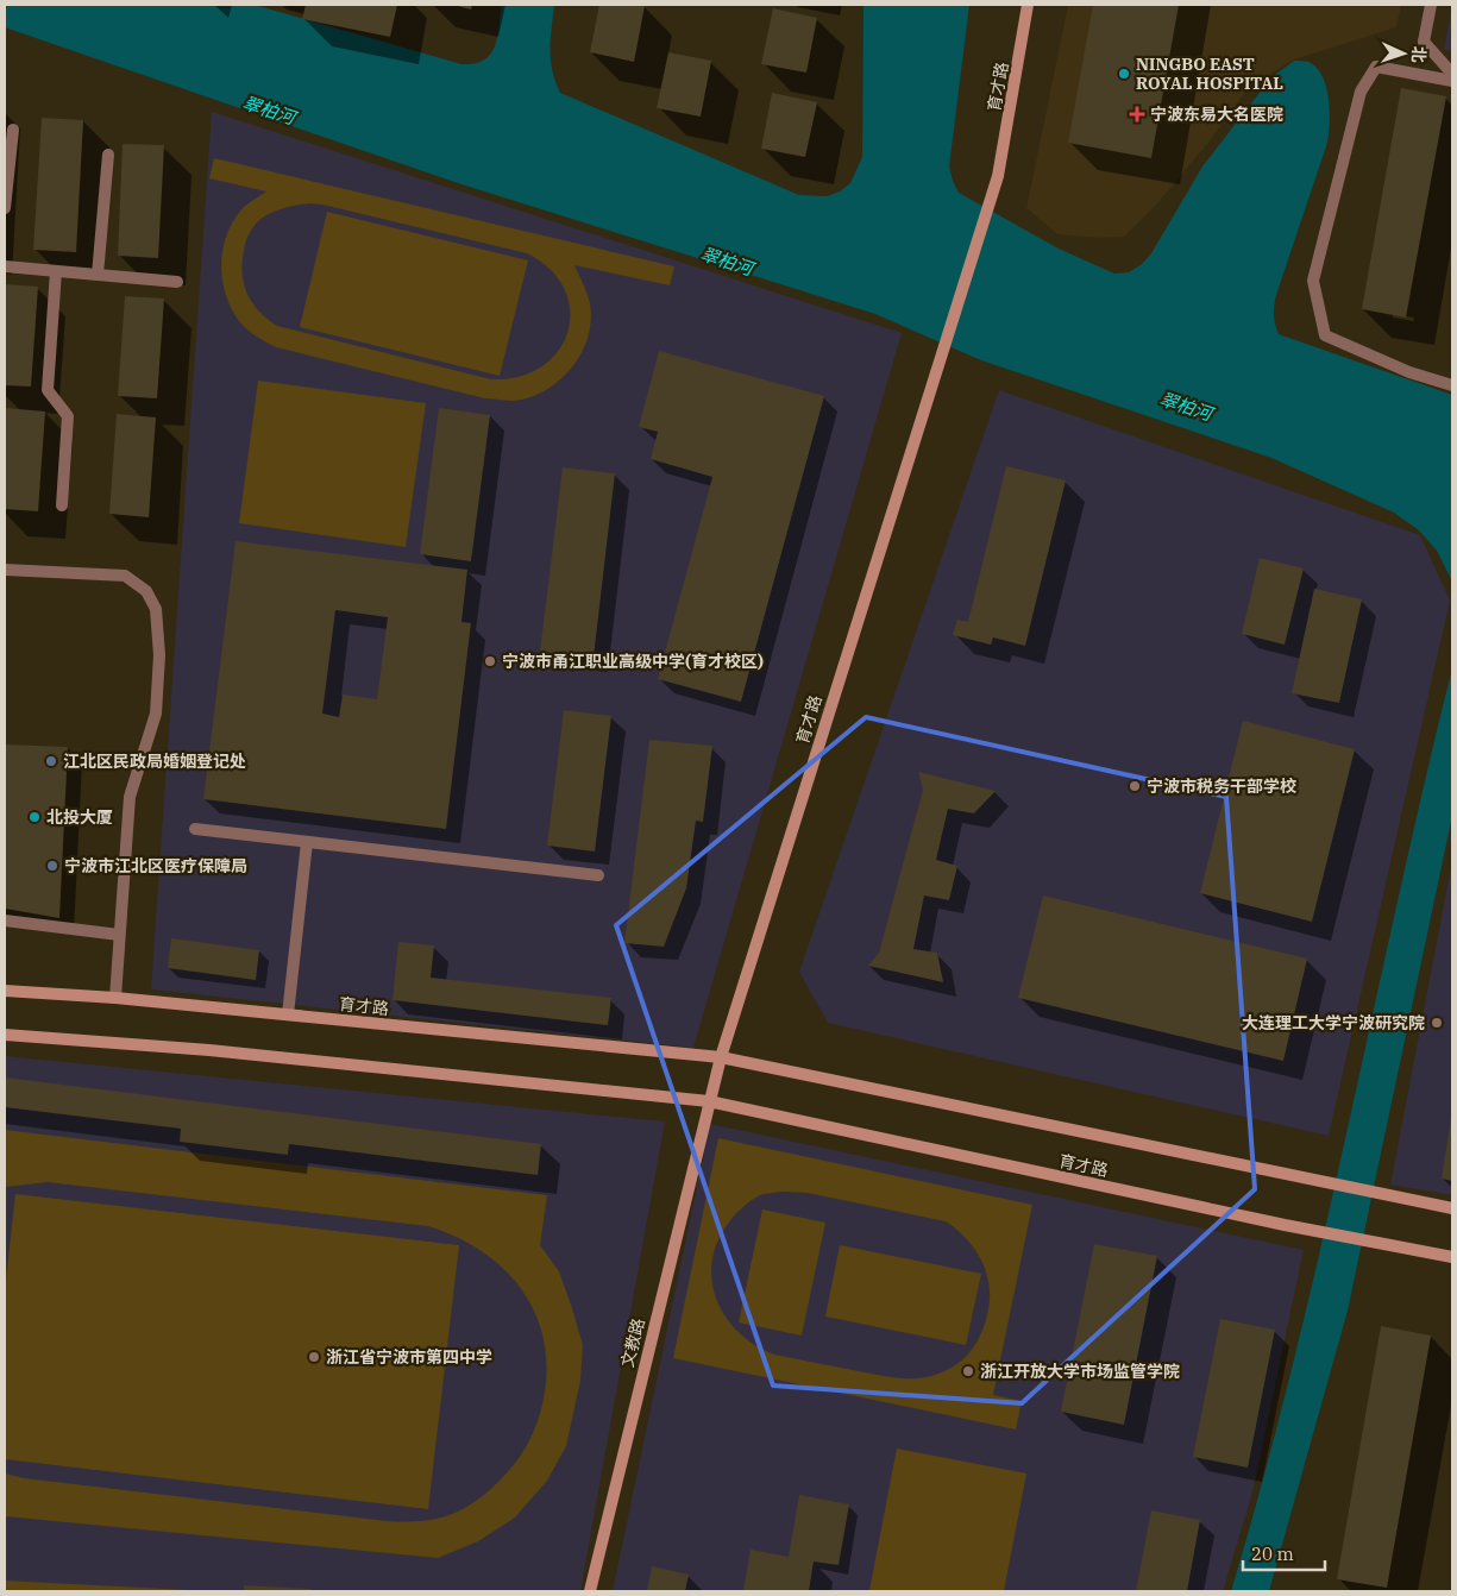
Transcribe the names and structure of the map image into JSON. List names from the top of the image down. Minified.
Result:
{"streets":{"main road":["育才路","文教路"]},"crossings":[["育才路","文教路"]],"water":["翠柏河"],"places":{"other":["NINGBO EAST ROYAL HOSPITAL","宁波市甬江职业高级中学(育才校区)","江北区民政局婚姻登记处","宁波市税务干部学校","北投大厦","宁波市江北区医疗保障局","大连理工大学宁波研究院","浙江省宁波市第四中学","浙江开放大学市场监管学院"],"health":["宁波东易大名医院"]},"scale_bar":"20 m","north":"right"}
